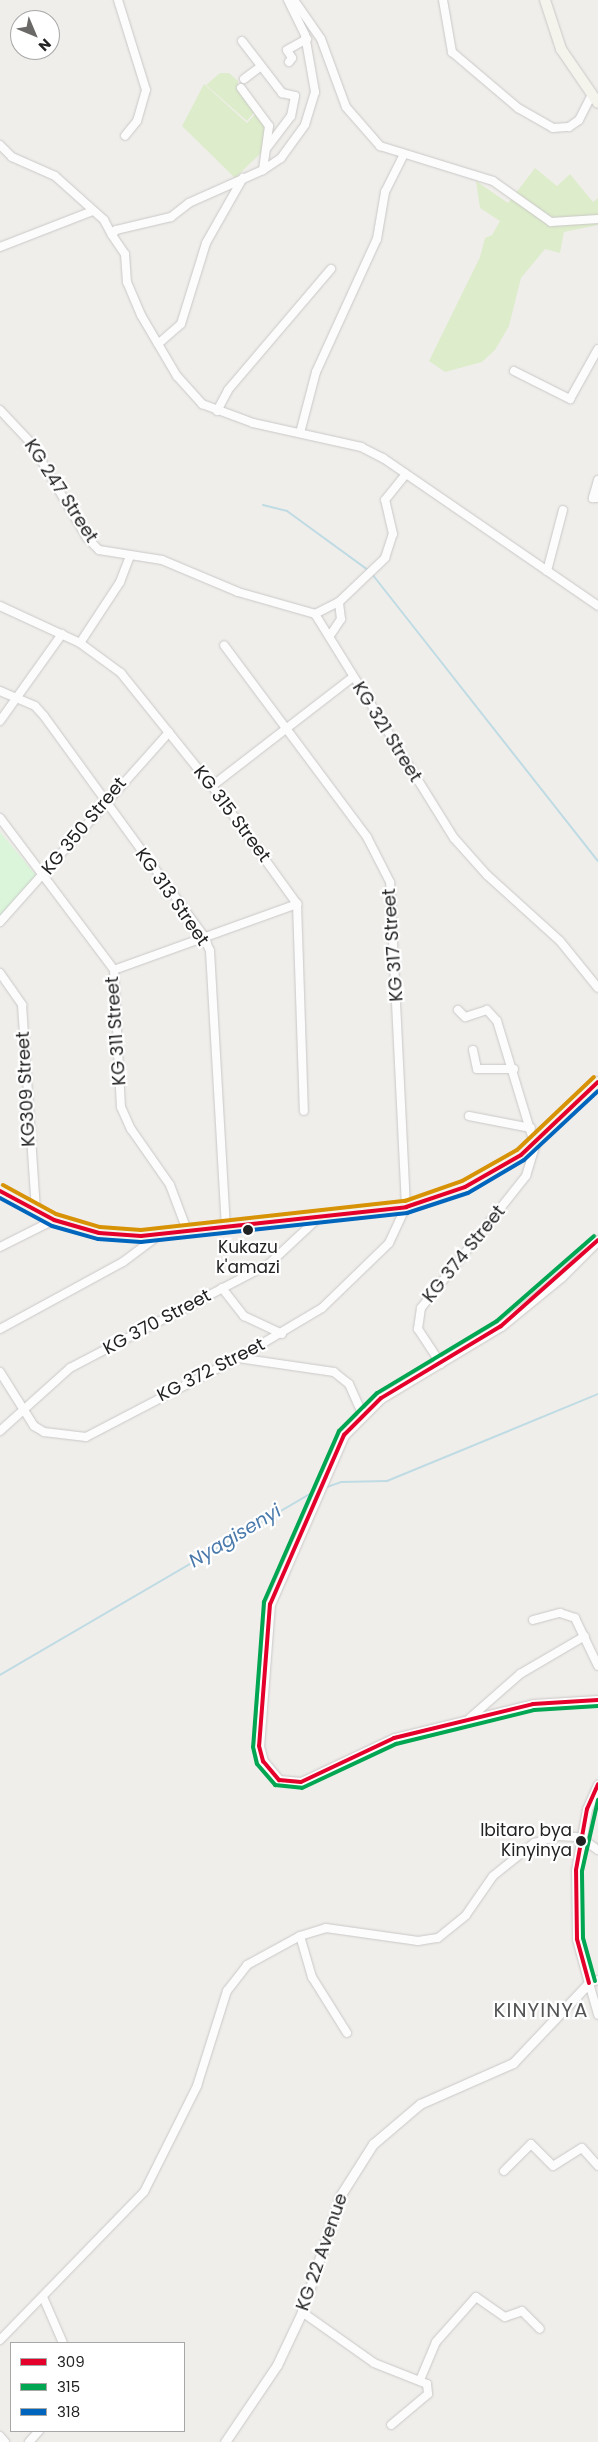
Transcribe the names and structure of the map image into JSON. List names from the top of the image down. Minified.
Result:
{"streets":{"street":["KG 247 Street","KG 321 Street","KG 315 Street","KG 350 Street","KG 313 Street","KG 317 Street","KG 311 Street","KG309 Street","KG 374 Street","KG 370 Street","KG 372 Street","KG 22 Avenue"]},"crossings":[["KG 315 Street","KG 350 Street"],["KG 350 Street","KG 313 Street"],["KG 350 Street","KG 311 Street"],["KG 317 Street","KG 372 Street"],["KG 370 Street","KG 372 Street"]],"districts":["KINYINYA"],"water":["Nyagisenyi"],"places":["Kukazu k'amazi","Ibitaro bya Kinyinya"],"lines":["transit line 309","transit line 318","transit line 315"],"legend":["309","315","318"],"north":"bottom right"}
